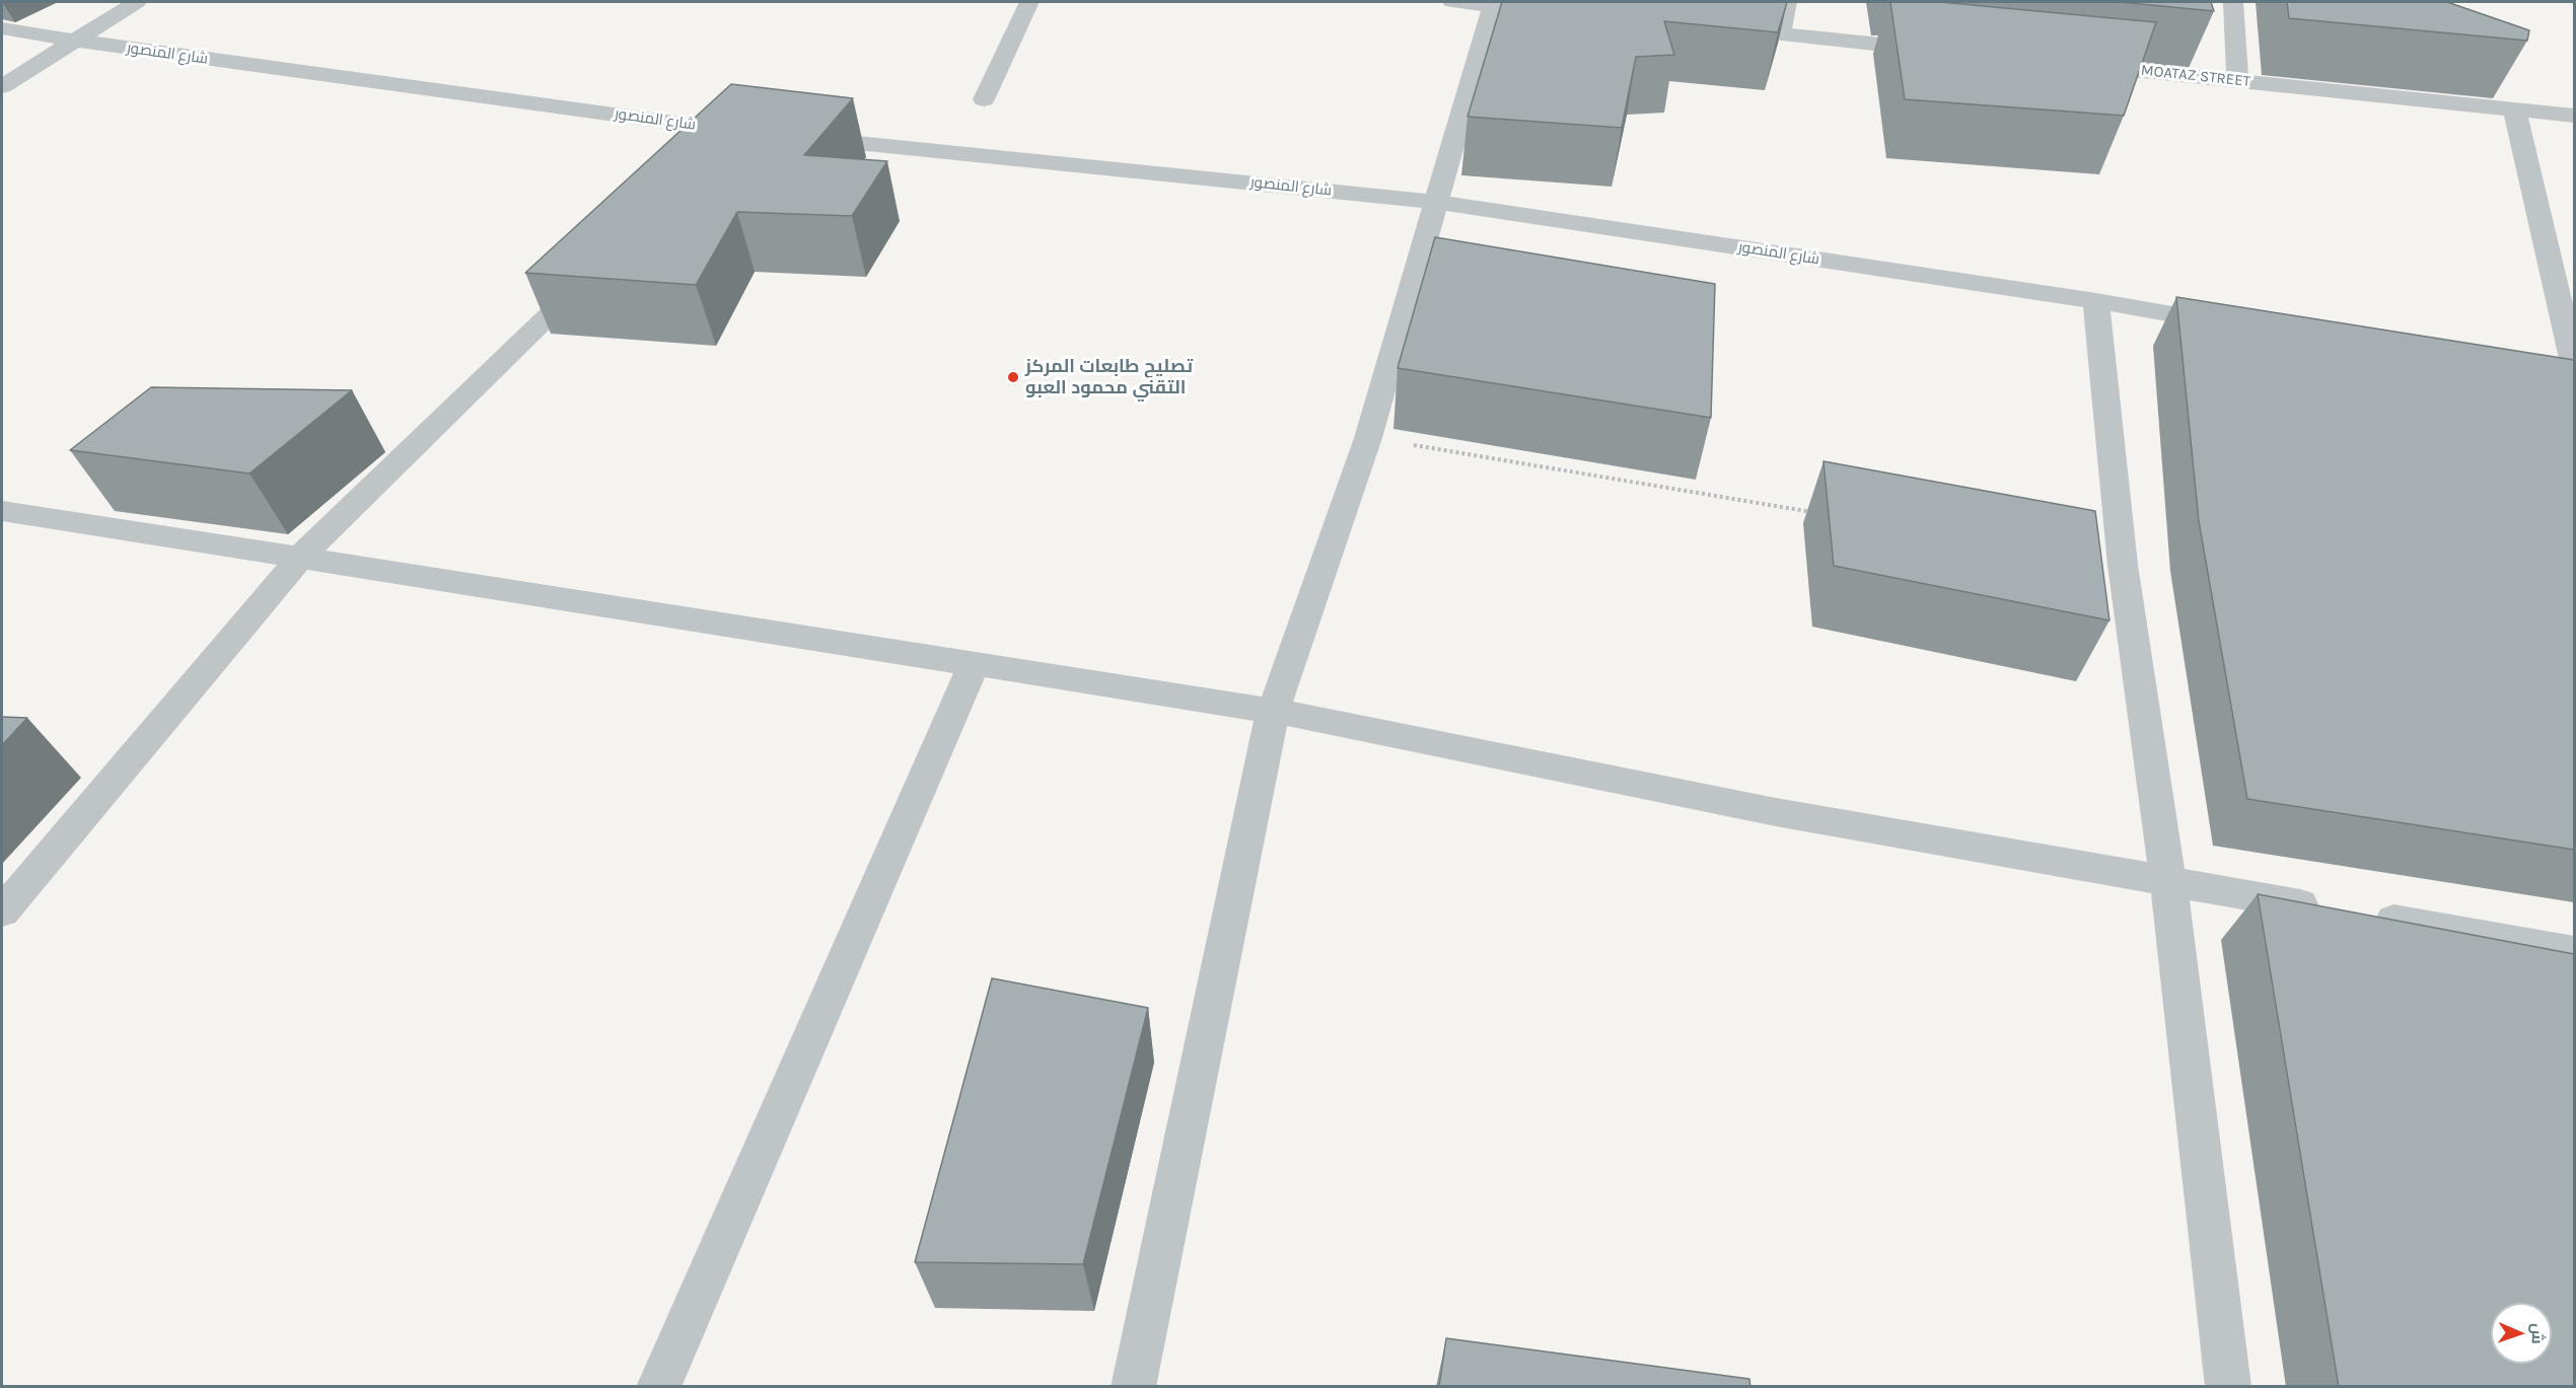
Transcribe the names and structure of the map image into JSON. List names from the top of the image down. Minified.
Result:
{"streets":{"street":["شارع المنصور","MOATAZ STREET"]},"places":["تصليح طابعات المركز التقني محمود العبو"],"north":"right"}
